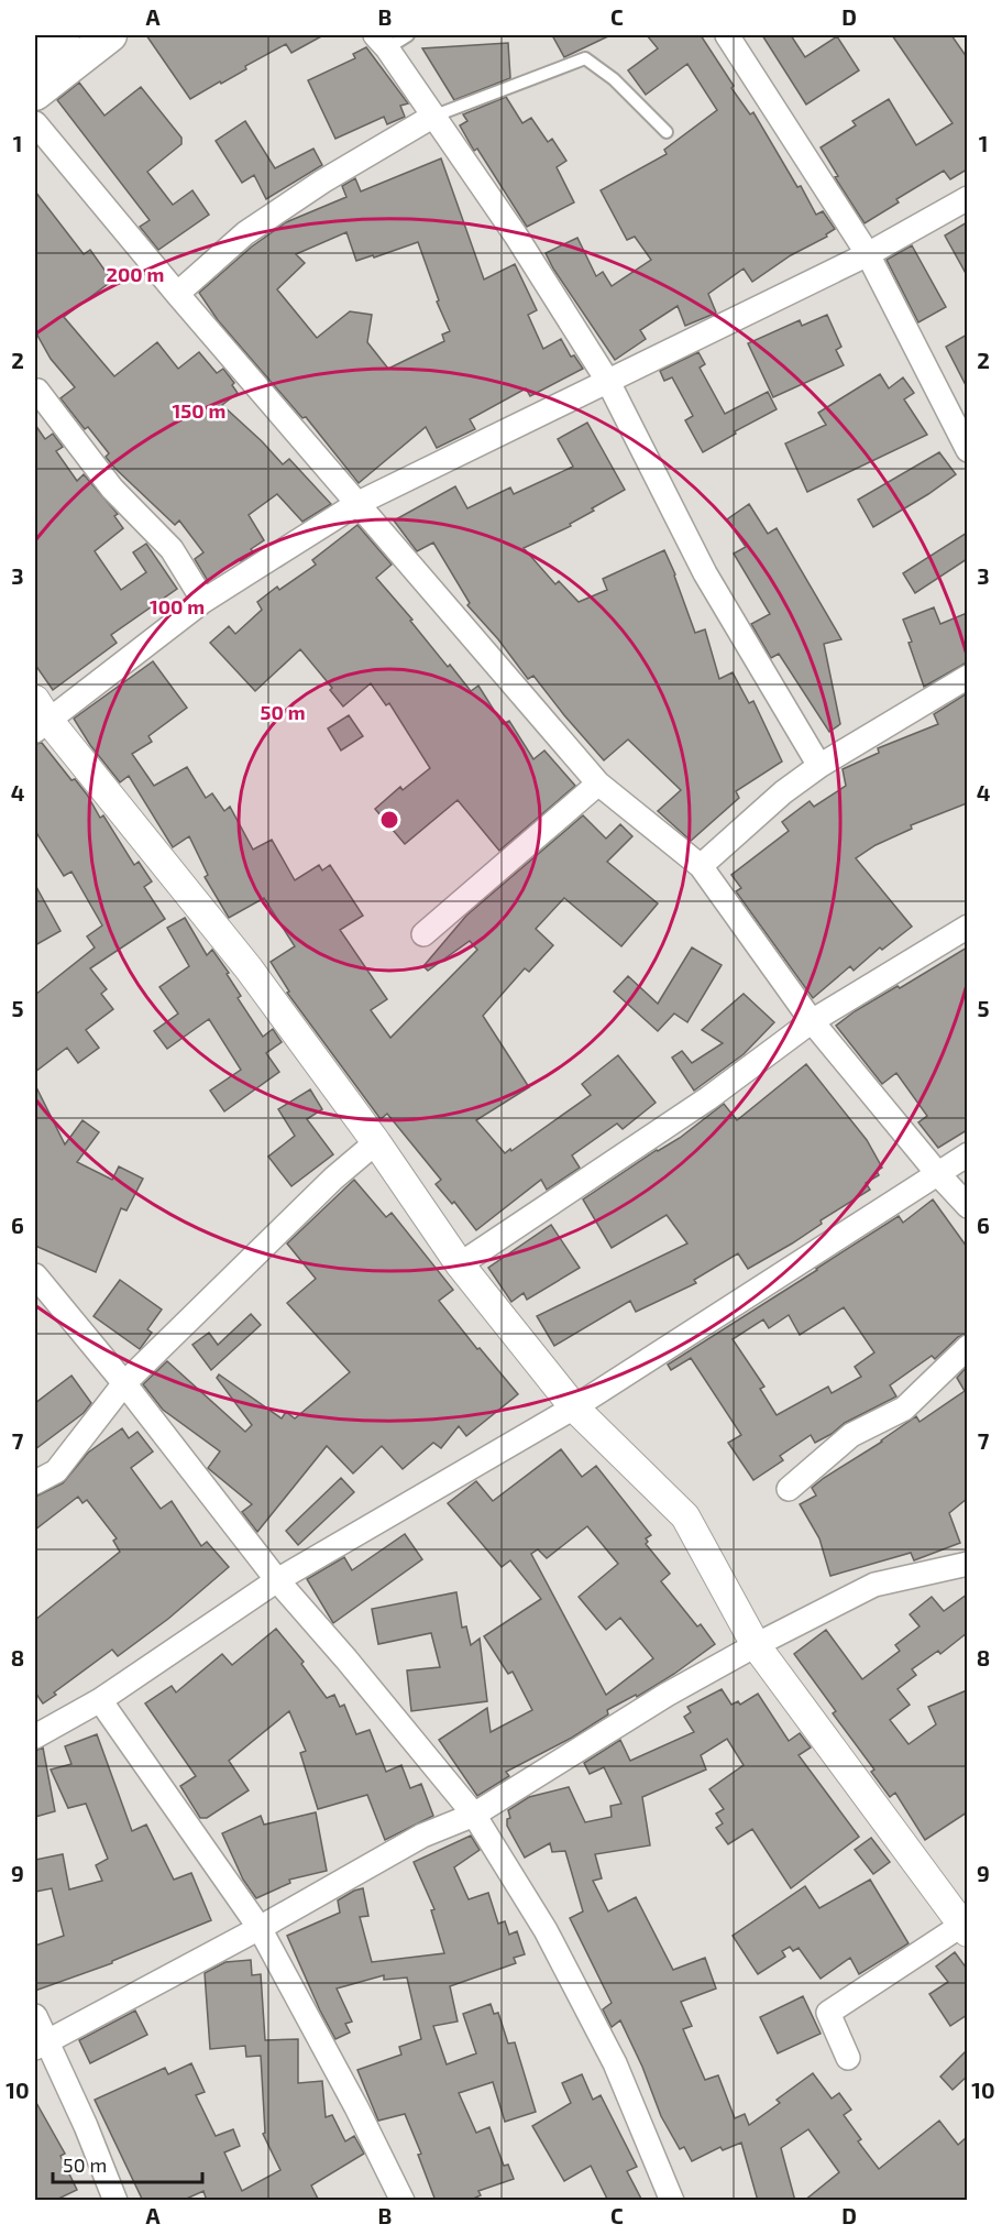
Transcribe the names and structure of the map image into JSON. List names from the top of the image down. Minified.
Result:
{"scale_bar":"50 m","grid":{"columns":["A","B","C","D"],"rows":["1","2","3","4","5","6","7","8","9","10"]},"rings":["200 m","150 m","100 m","50 m"]}
